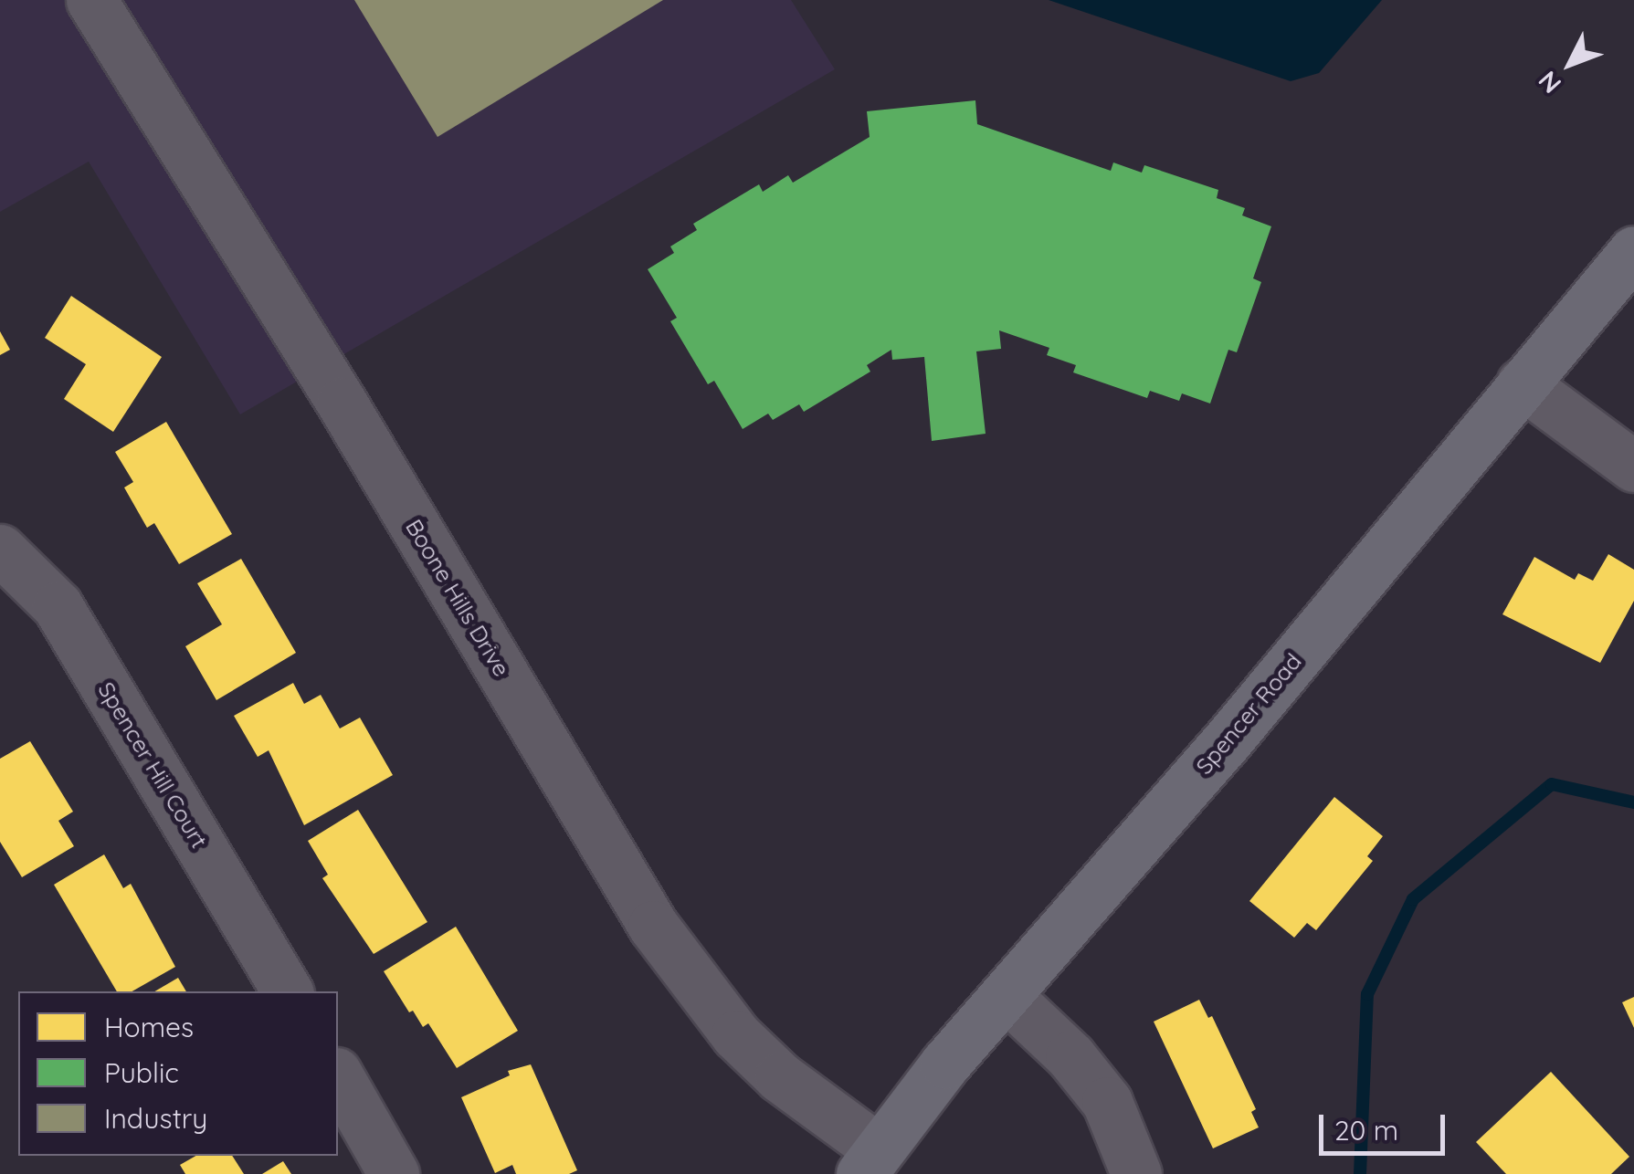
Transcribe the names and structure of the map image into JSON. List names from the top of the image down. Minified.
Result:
{"streets":{"main road":["Spencer Road"],"street":["Boone Hills Drive","Spencer Hill Court"]},"crossings":[["Boone Hills Drive","Spencer Road"]],"legend":["Homes","Public","Industry"],"scale_bar":"20 m","north":"bottom left"}
